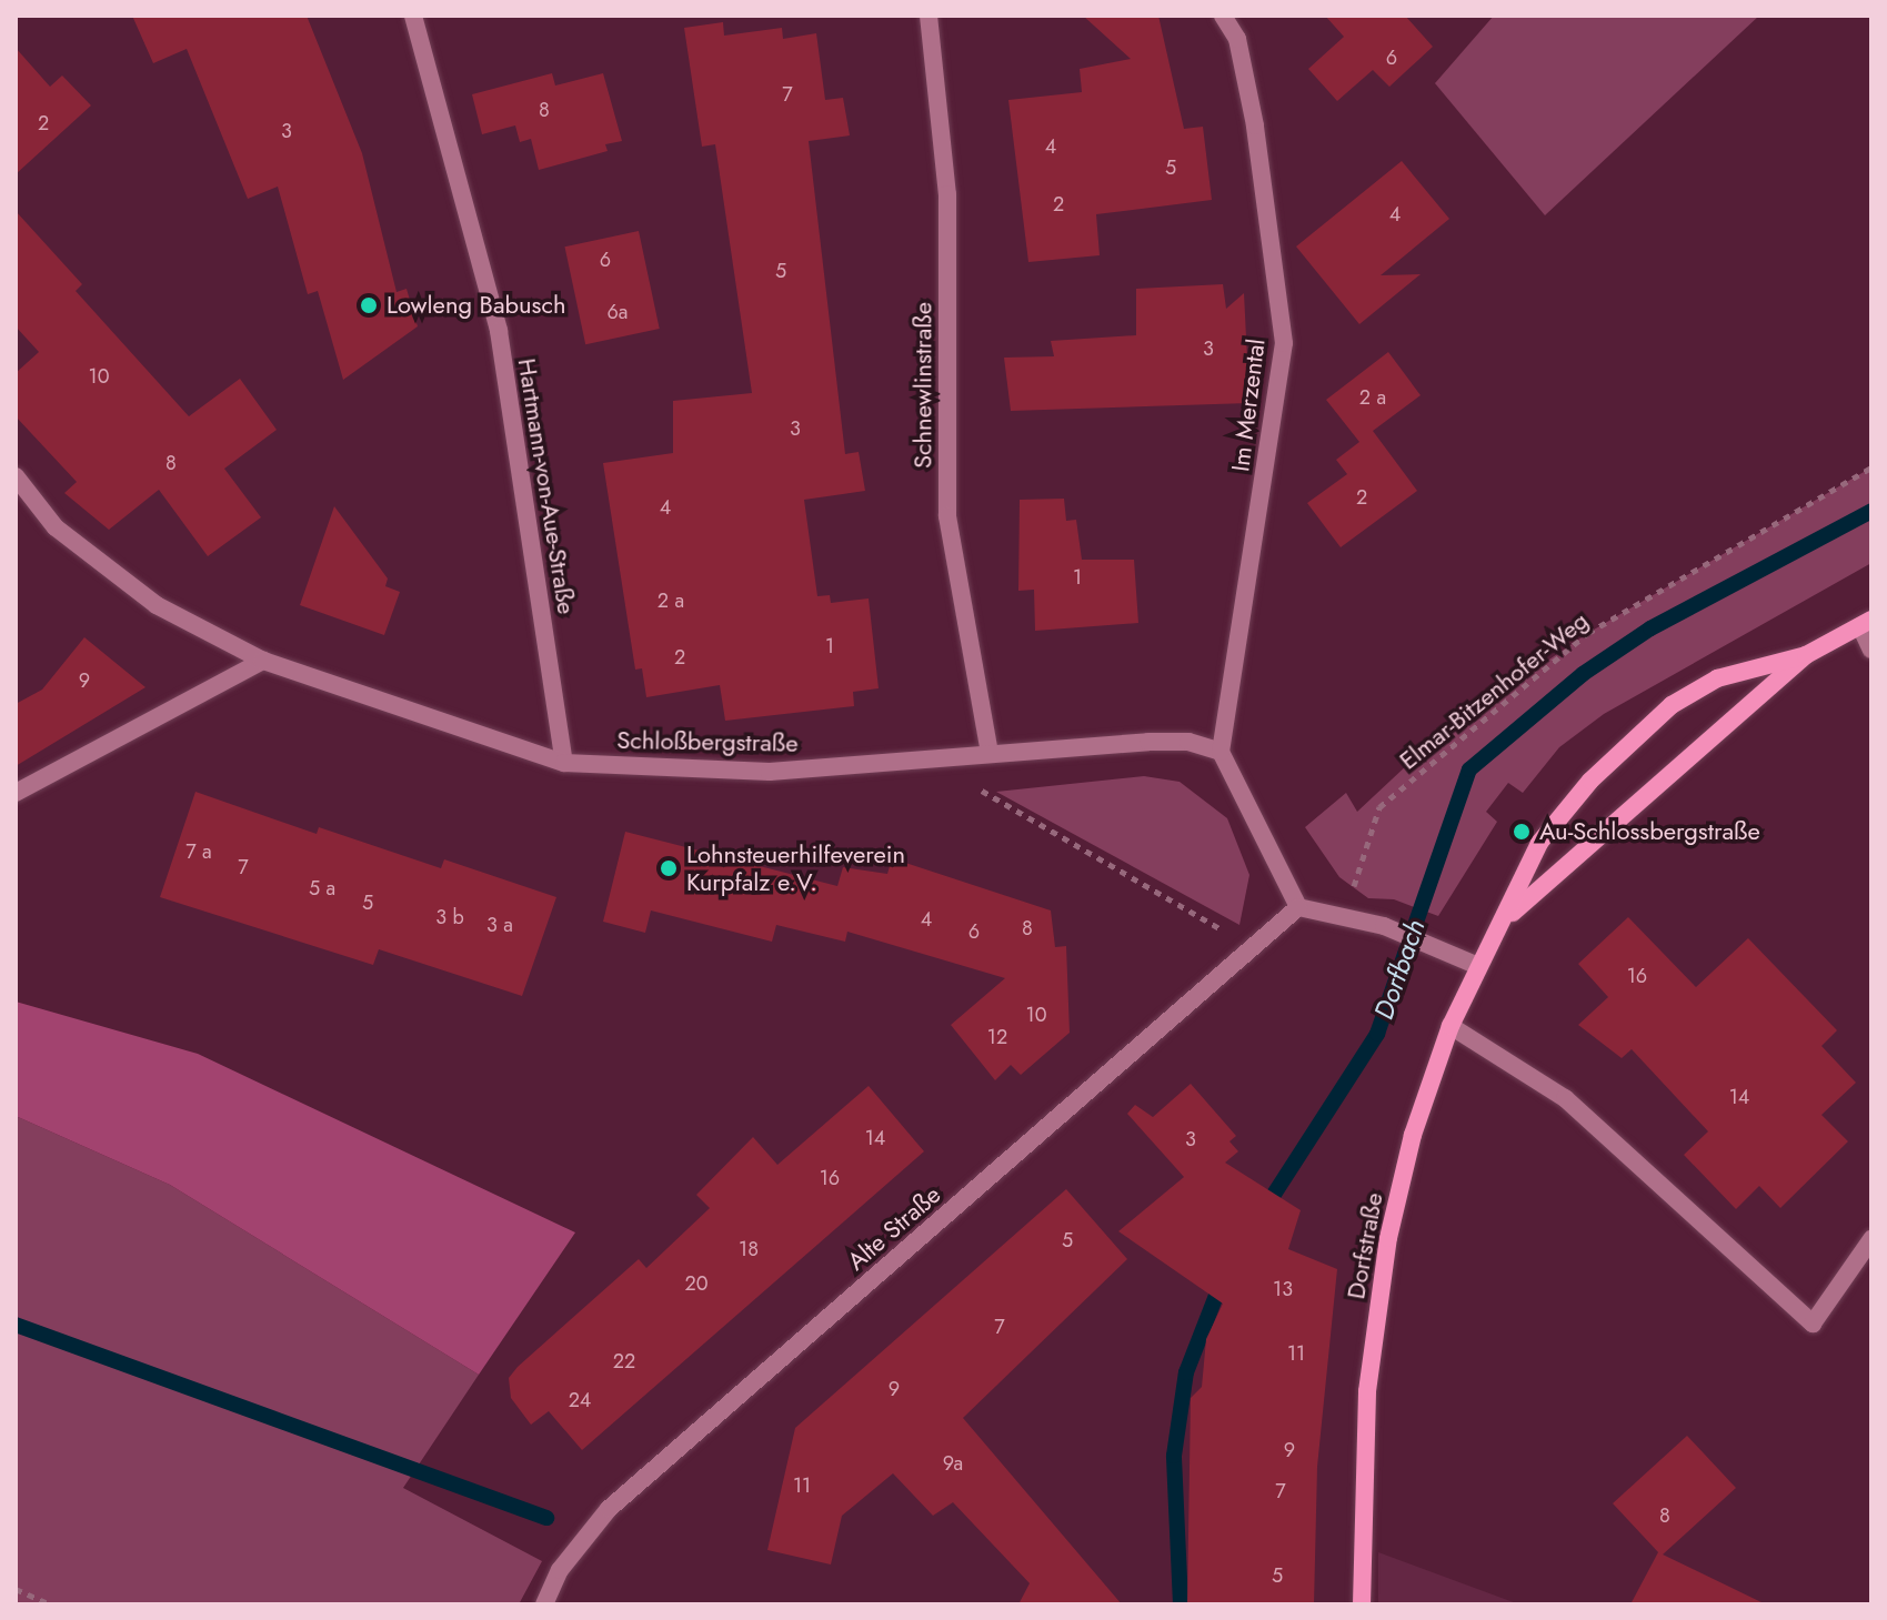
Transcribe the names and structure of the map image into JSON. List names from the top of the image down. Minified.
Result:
{"streets":{"main road":["Dorfstraße"],"street":["Schnewlinstraße","Im Merzental","Hartmann-von-Aue-Straße","Schloßbergstraße","Alte Straße"],"path":["Elmar-Bitzenhofer-Weg"]},"crossings":[["Schnewlinstraße","Schloßbergstraße"],["Im Merzental","Schloßbergstraße"],["Hartmann-von-Aue-Straße","Schloßbergstraße"]],"water":["Dorfbach"],"places":["Lowleng Babusch","Au-Schlossbergstraße","Lohnsteuerhilfeverein Kurpfalz e.V."],"house_numbers":["6","7","8","2","3","4","5","2","4","6","5","6a","3","10","2 a","3","8","2","4","1","2 a","1","2","9","7 a","7","5 a","5","3 b","4","3 a","8","6","16","10","12","14","14","3","16","5","18","20","13","7","11","22","9","24","9","9a","11","7","8","5"]}
